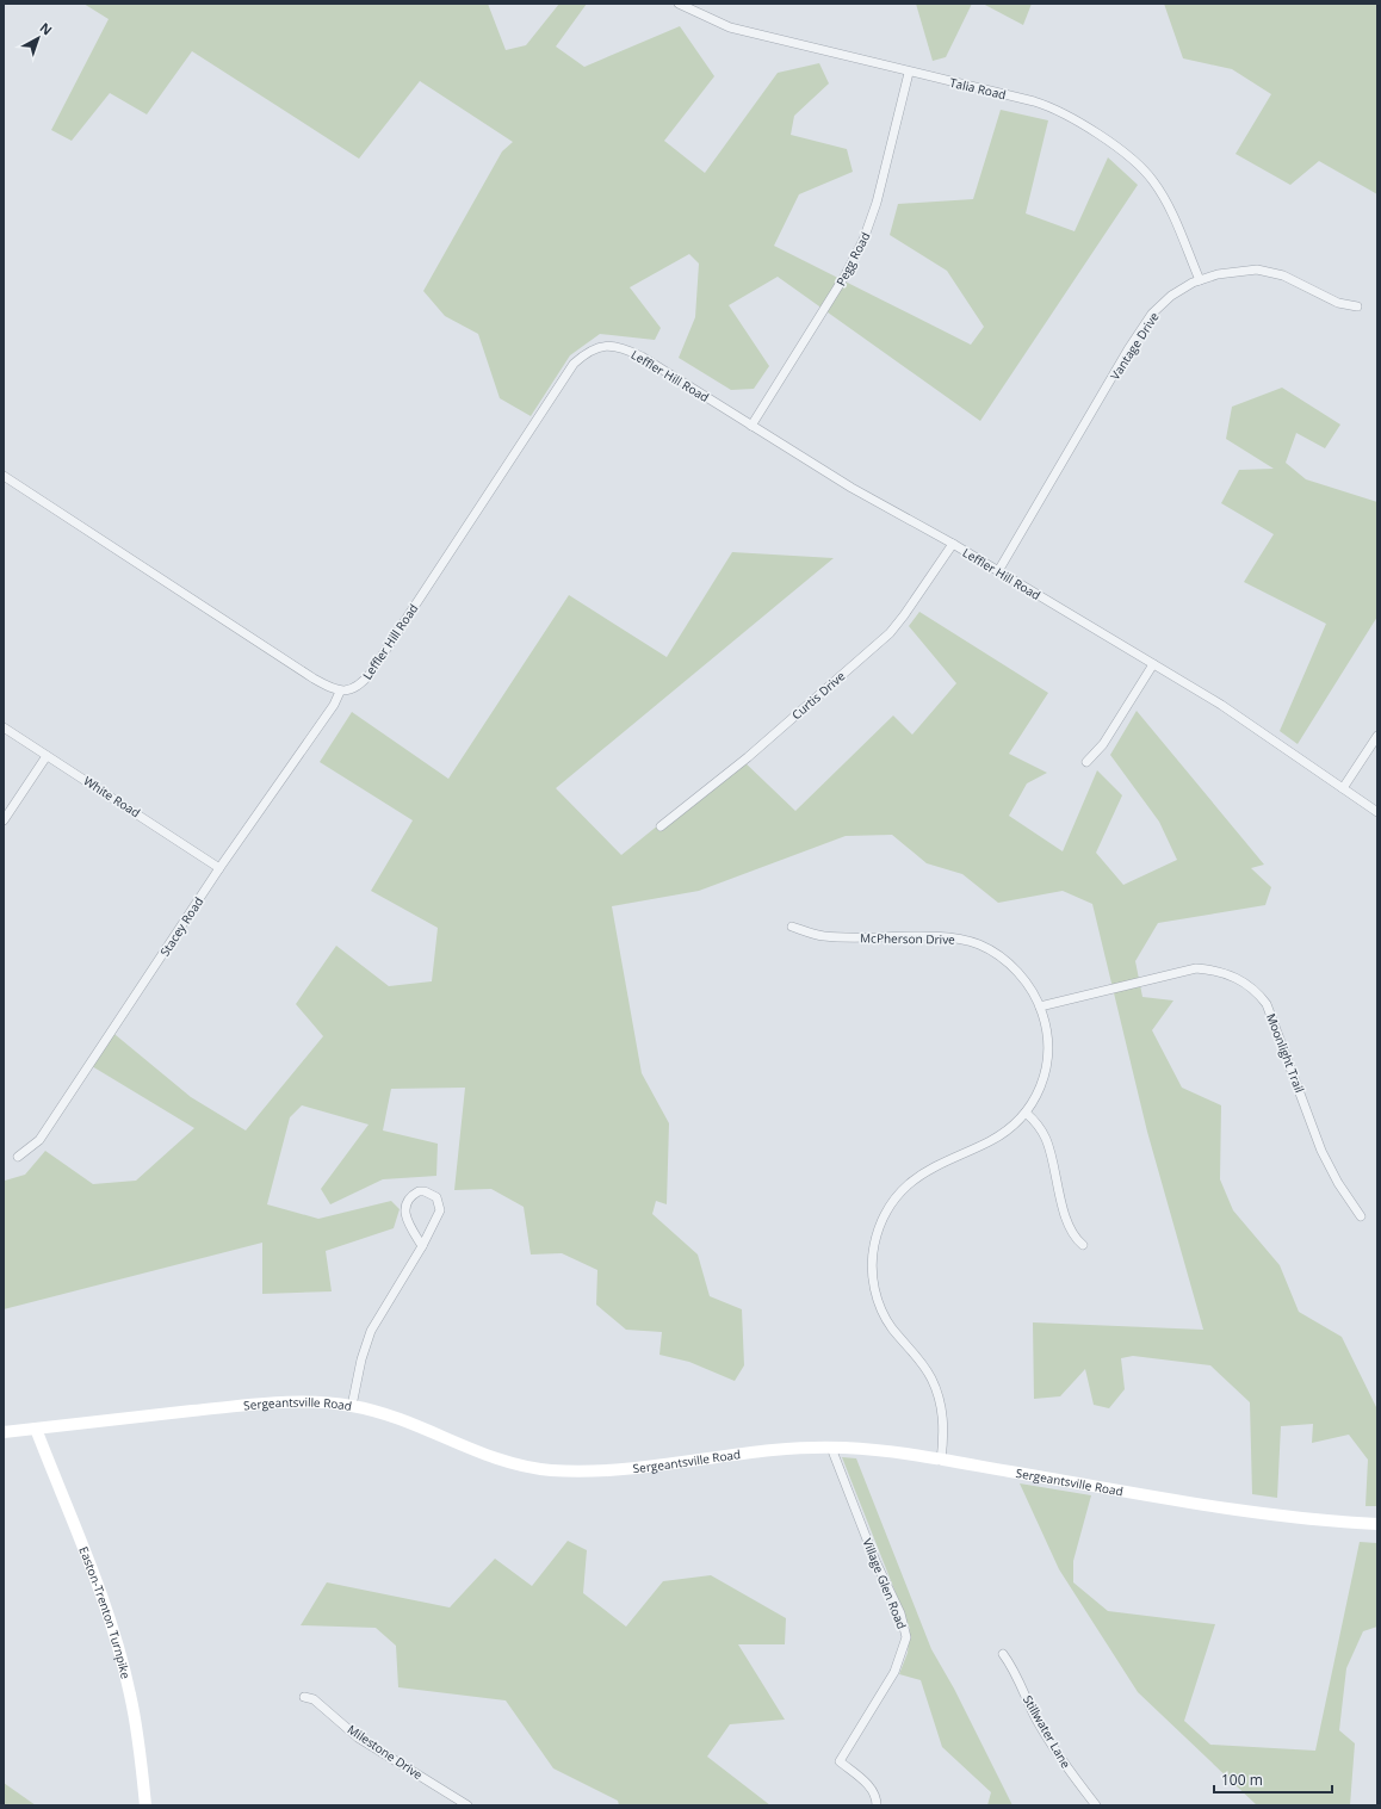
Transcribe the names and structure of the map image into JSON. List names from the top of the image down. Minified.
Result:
{"streets":{"main road":["Sergeantsville Road","Easton-Trenton Turnpike"],"street":["Talia Road","Pegg Road","Vantage Drive","Leffler Hill Road","Curtis Drive","White Road","Stacey Road","McPherson Drive","Moonlight Trail","Village Glen Road","Stillwater Lane","Milestone Drive"]},"crossings":[["Talia Road","Pegg Road"],["Talia Road","Vantage Drive"],["Pegg Road","Leffler Hill Road"],["Vantage Drive","Leffler Hill Road"],["Leffler Hill Road","Curtis Drive"],["Leffler Hill Road","Stacey Road"],["White Road","Stacey Road"],["McPherson Drive","Moonlight Trail"],["McPherson Drive","Sergeantsville Road"],["Sergeantsville Road","Village Glen Road"],["Sergeantsville Road","Easton-Trenton Turnpike"]],"scale_bar":"100 m","north":"top right"}
